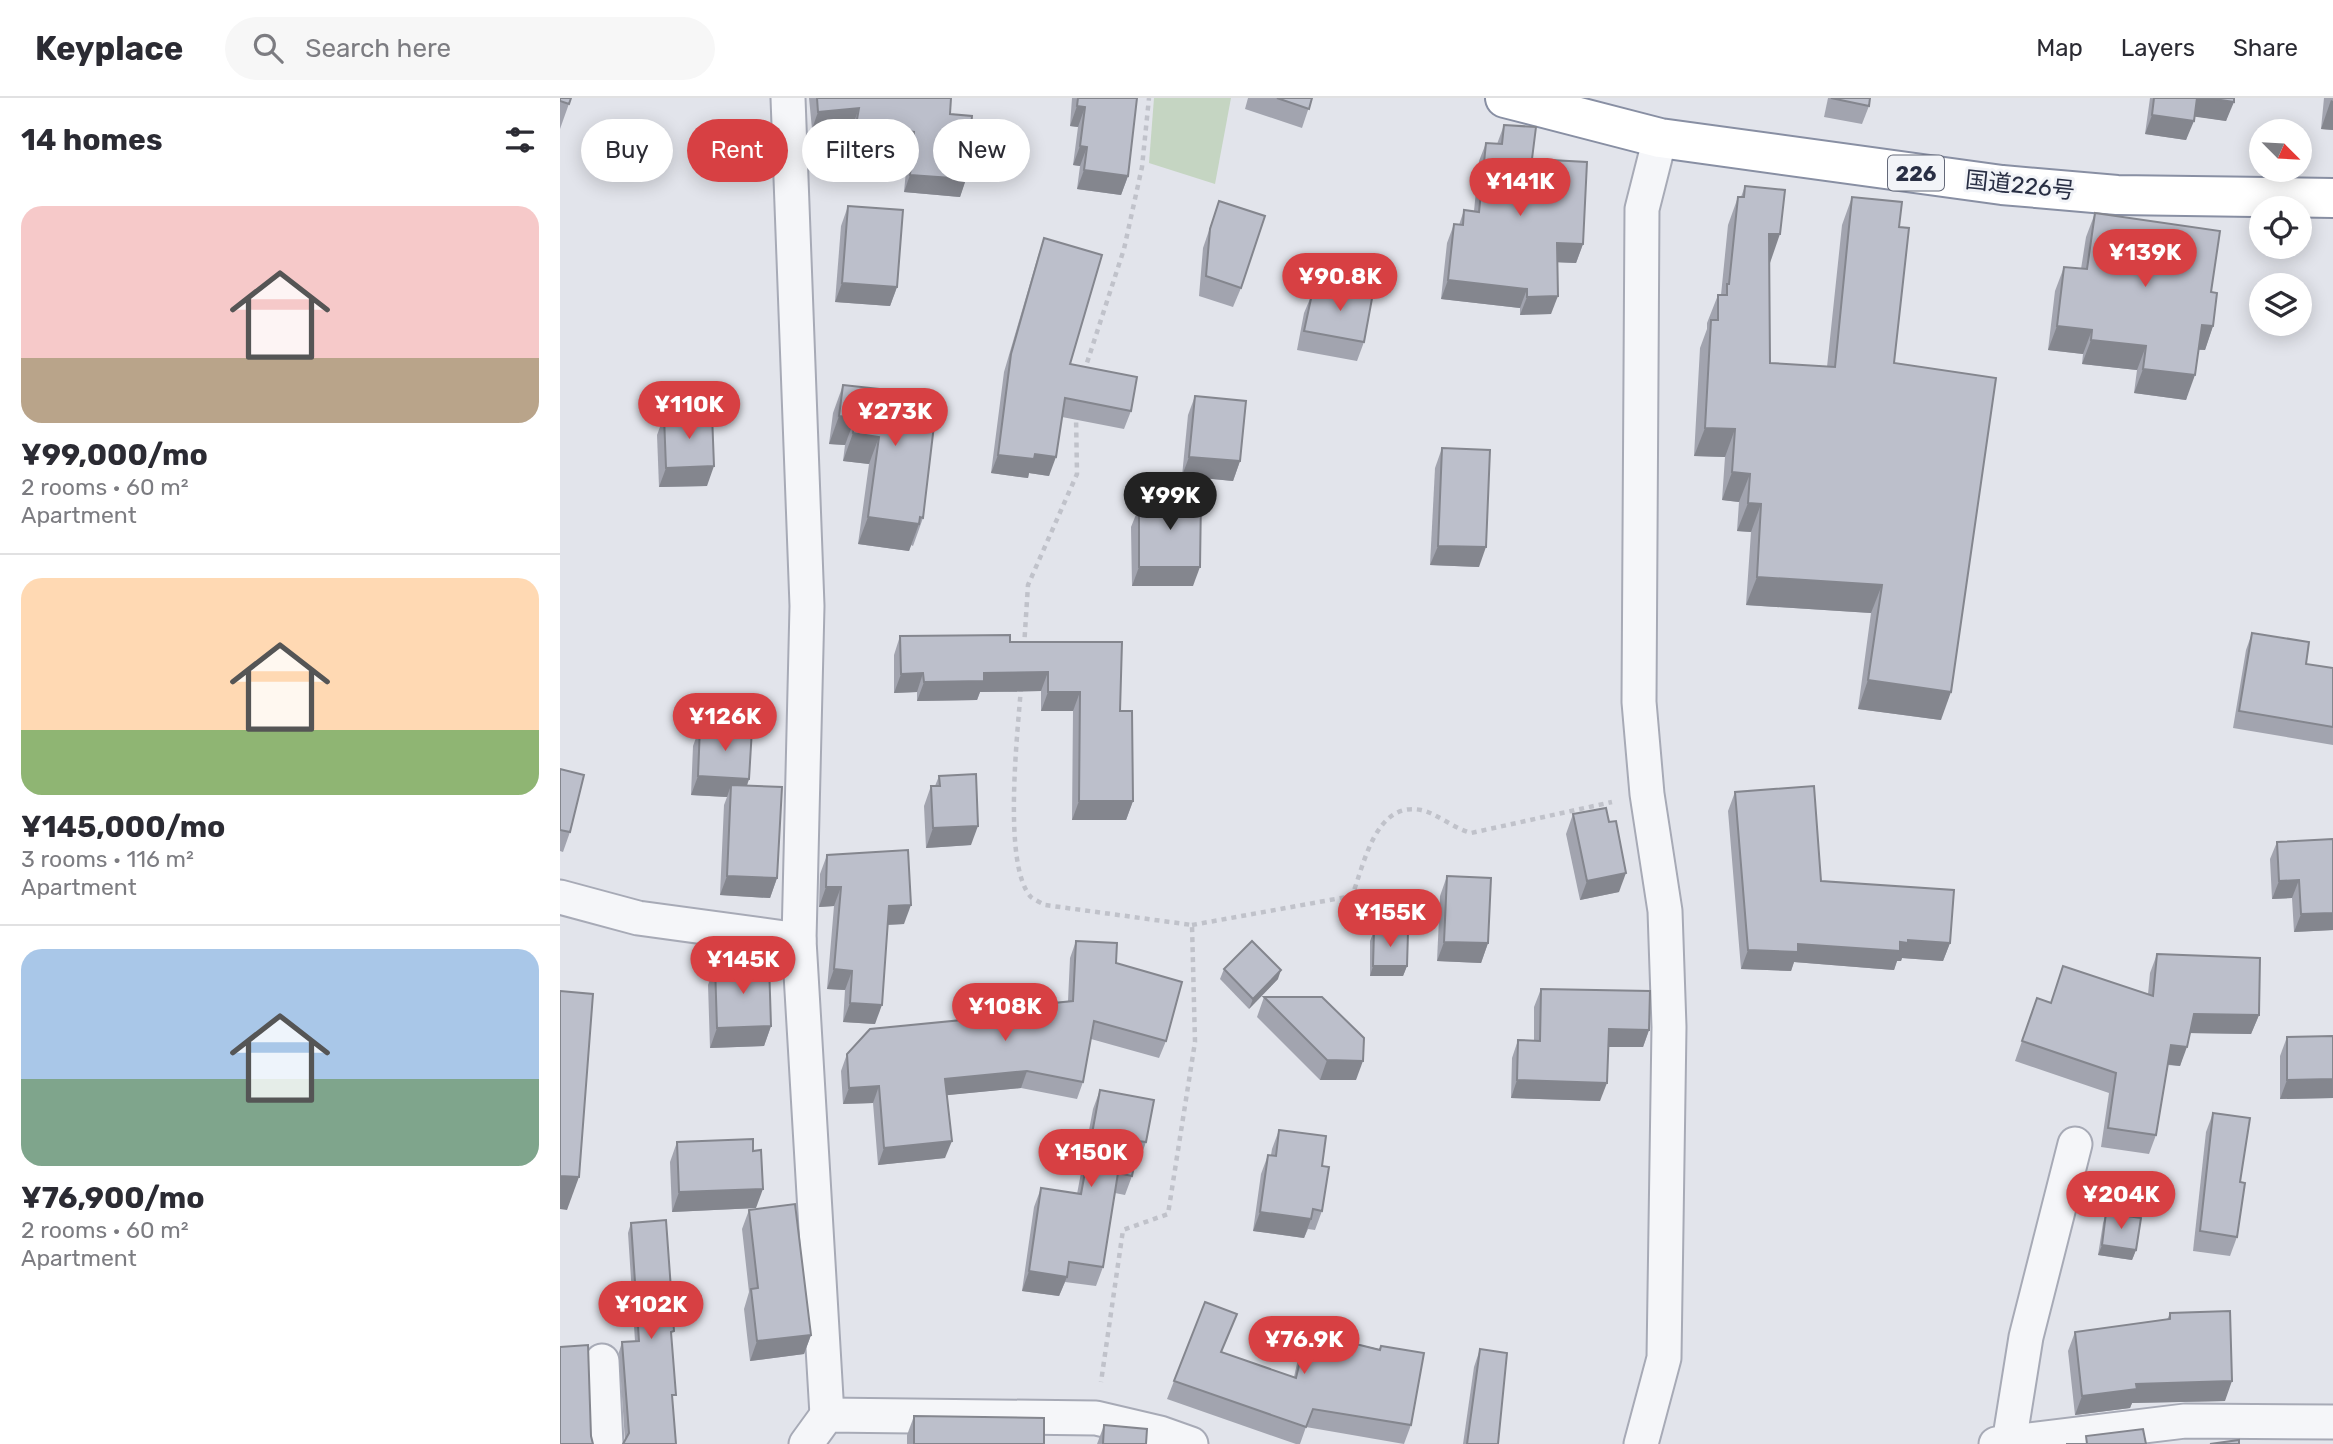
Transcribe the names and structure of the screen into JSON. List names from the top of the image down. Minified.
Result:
{"streets":{"highway":["226","国道226号"]},"north":"bottom right","page":{"header":"Keyplace","search":"Search here","nav":["Map","Layers","Share"],"heading":"14 homes","chip":["Buy","Rent","Filters","New"],"price":["¥141K","¥139K","¥90.8K","¥110K","¥273K","¥99K","¥126K","¥155K","¥145K","¥108K","¥150K","¥204K","¥102K","¥76.9K"],"list":[{"name":"¥99,000/mo","note":"2 rooms · 60 m² · Apartment"},{"name":"¥145,000/mo","note":"3 rooms · 116 m² · Apartment"},{"name":"¥76,900/mo","note":"2 rooms · 60 m² · Apartment"}]}}
